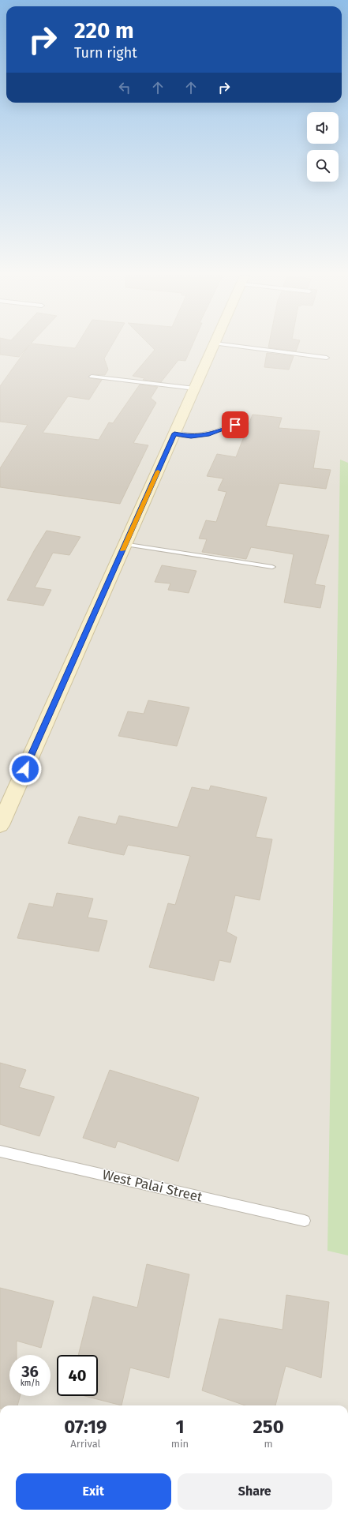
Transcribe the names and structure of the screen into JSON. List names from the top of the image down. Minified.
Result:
{"streets":{"lane":["West Palai Street"]},"page":{"turn":["220 m","Turn right"],"speed":"36 km/h","limit":"40","eta":["07:19","Arrival","1","min","250","m"],"buttons":["Exit","Share"]}}
